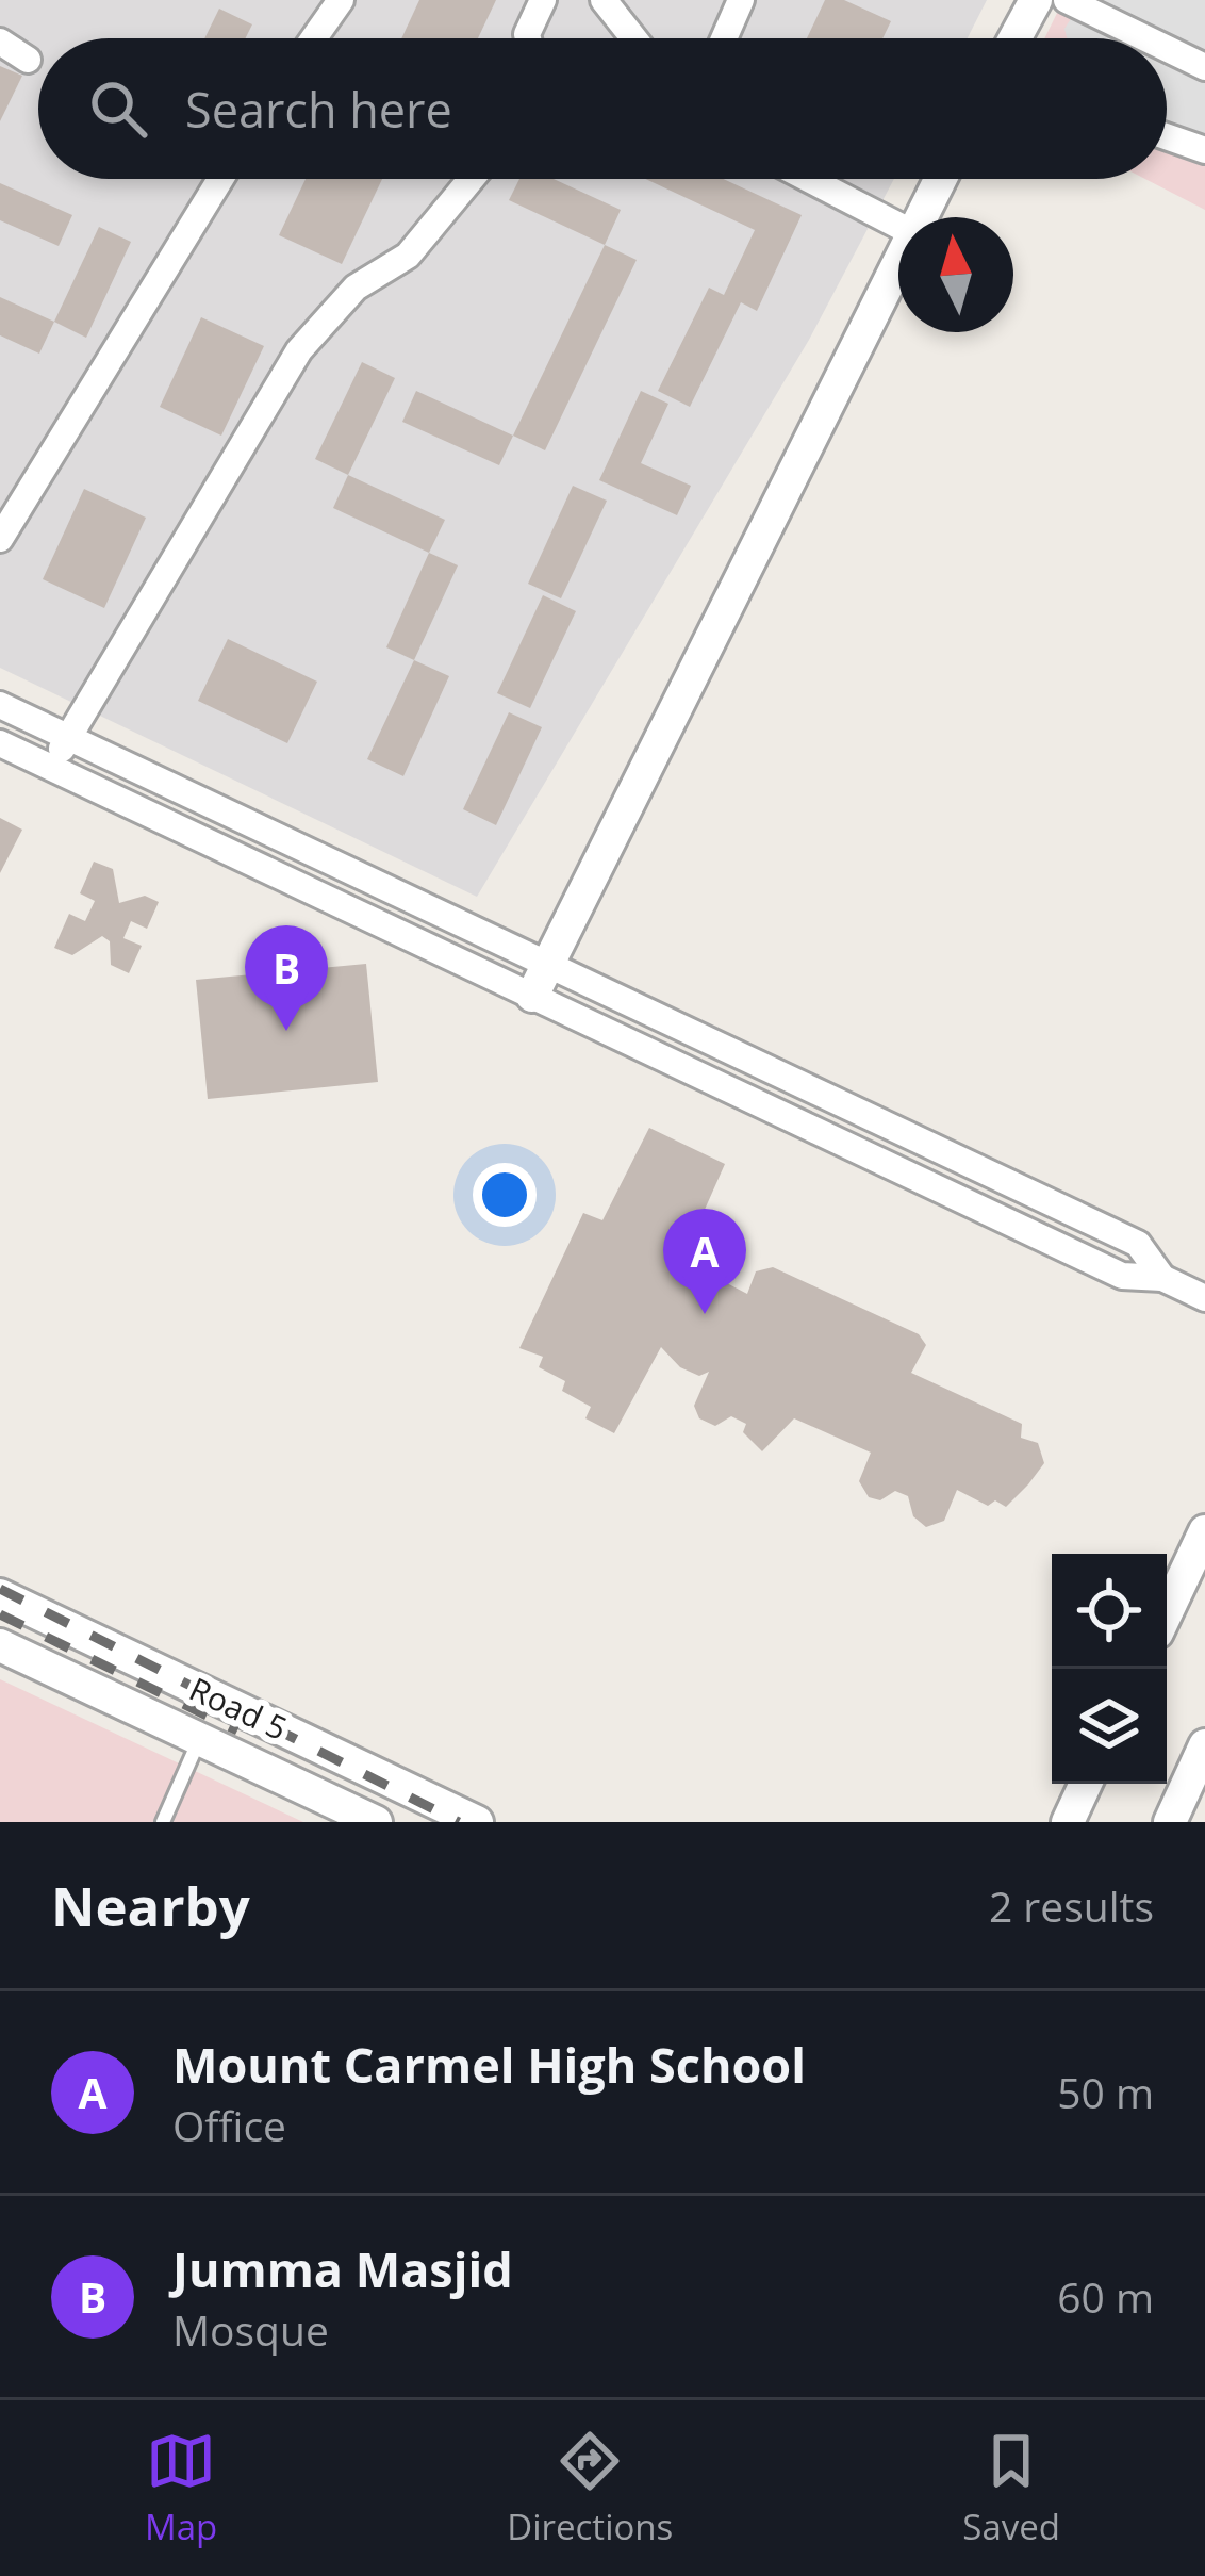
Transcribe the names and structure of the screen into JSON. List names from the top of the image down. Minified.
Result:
{"streets":{"street":["Road 5"]},"north":"top","page":{"search":"Search here","pins":["B","A"],"heading":["Nearby","2 results"],"list":[{"mark":"A","name":"Mount Carmel High School","note":"Office","value":"50 m"},{"mark":"B","name":"Jumma Masjid","note":"Mosque","value":"60 m"}],"nav":["Map","Directions","Saved"]}}
